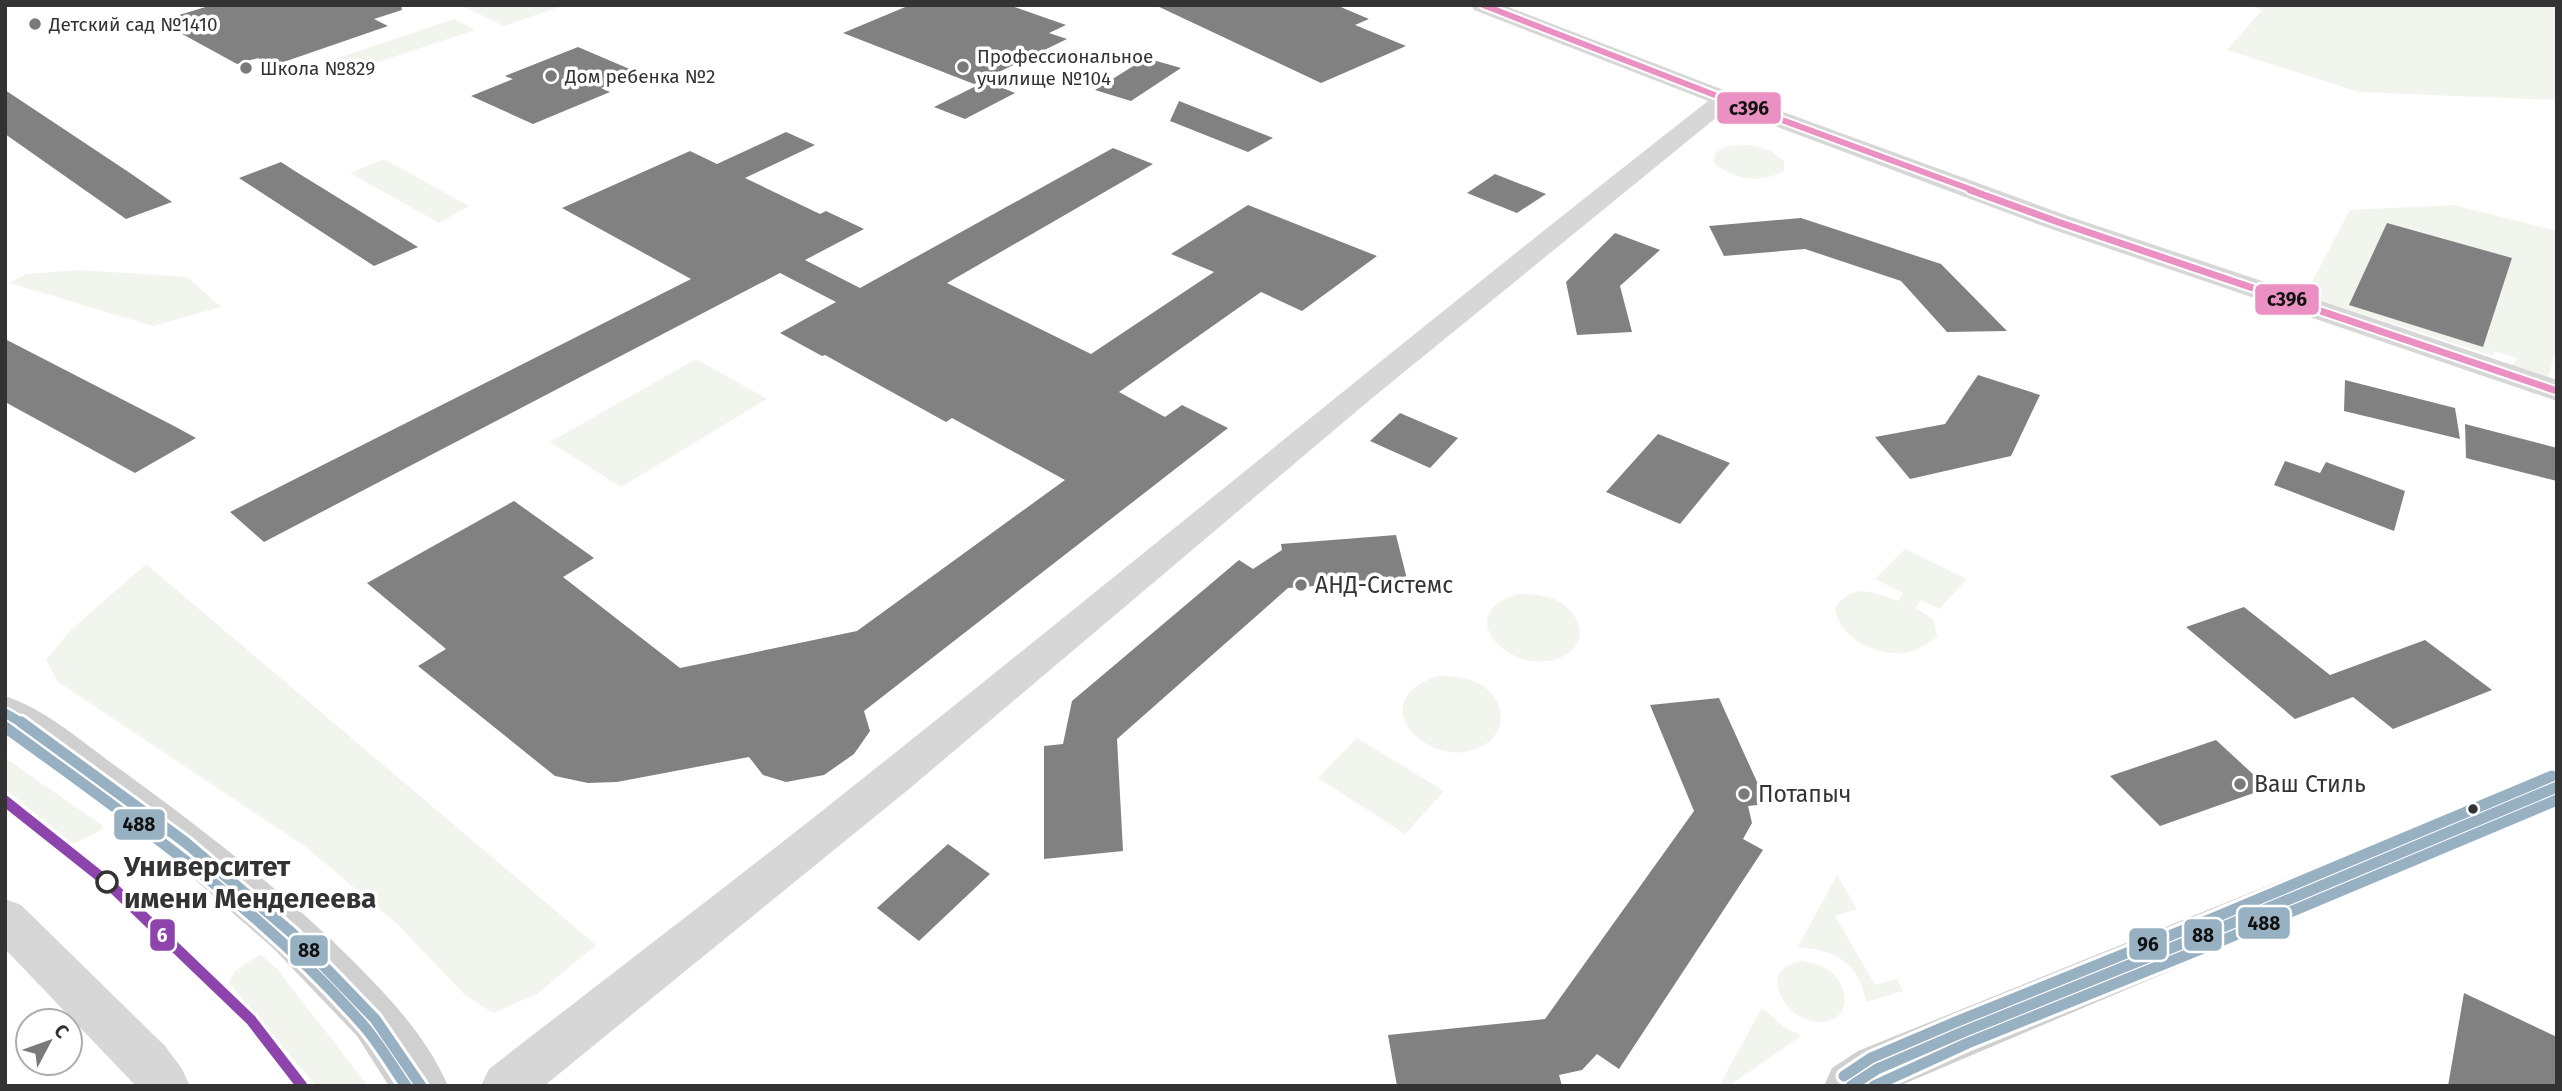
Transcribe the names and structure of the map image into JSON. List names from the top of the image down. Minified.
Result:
{"places":["Детский сад №1410","Профессиональное училище №104","Школа №829","Дом ребенка №2","АНД-Системс","Ваш Стиль","Потапыч","Университет имени Менделеева"],"lines":["transit line с396","transit line 88","transit line 488","transit line 96","transit line 6"],"north":"top right"}
